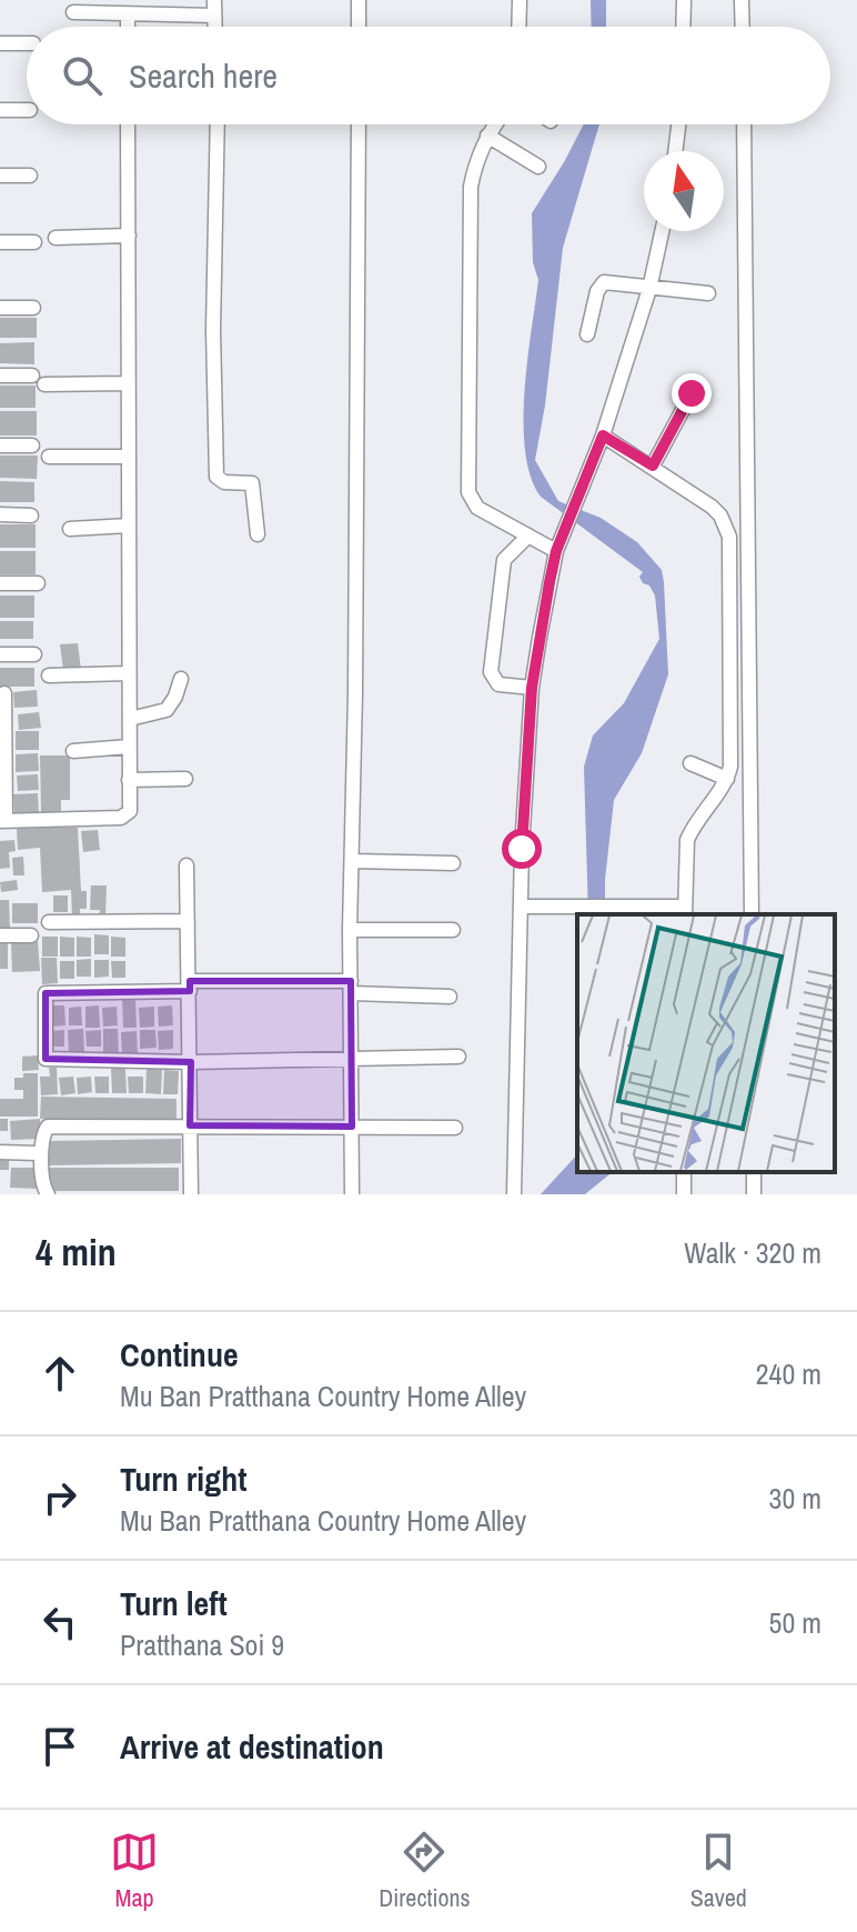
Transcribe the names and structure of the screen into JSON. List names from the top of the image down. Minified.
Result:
{"north":"top","page":{"search":"Search here","heading":["4 min","Walk · 320 m"],"list":[["Continue","Mu Ban Pratthana Country Home Alley","240 m"],["Turn right","Mu Ban Pratthana Country Home Alley","30 m"],["Turn left","Pratthana Soi 9","50 m"],"Arrive at destination"],"nav":["Map","Directions","Saved"]}}
